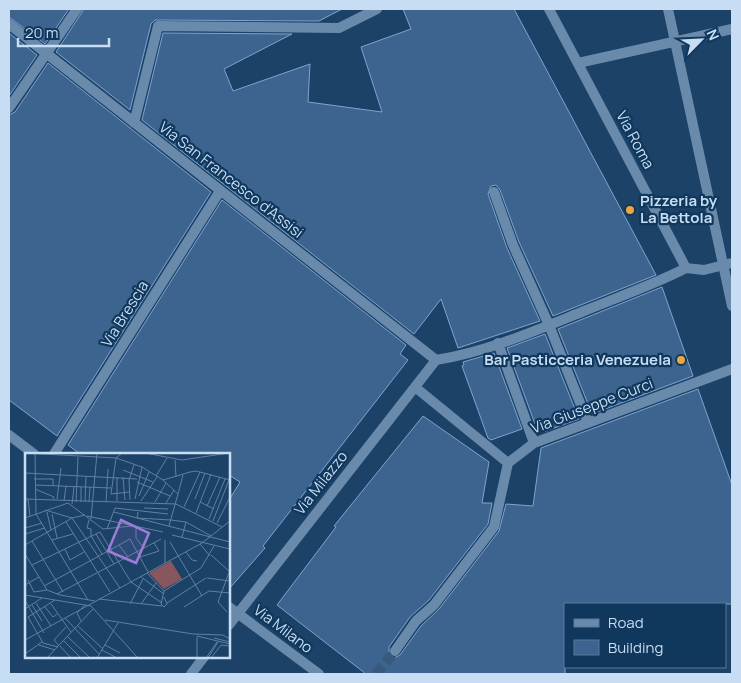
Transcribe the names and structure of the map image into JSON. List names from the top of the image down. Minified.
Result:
{"streets":{"street":["Via Roma","Via San Francesco d'Assisi","Via Brescia","Via Giuseppe Curci","Via Milazzo","Via Milano"]},"crossings":[["Via San Francesco d'Assisi","Via Brescia"],["Via San Francesco d'Assisi","Via Milazzo"],["Via Milazzo","Via Milano"]],"places":["Pizzeria by La Bettola","Bar Pasticceria Venezuela"],"legend":["Road","Building"],"scale_bar":"20 m","north":"top right"}
